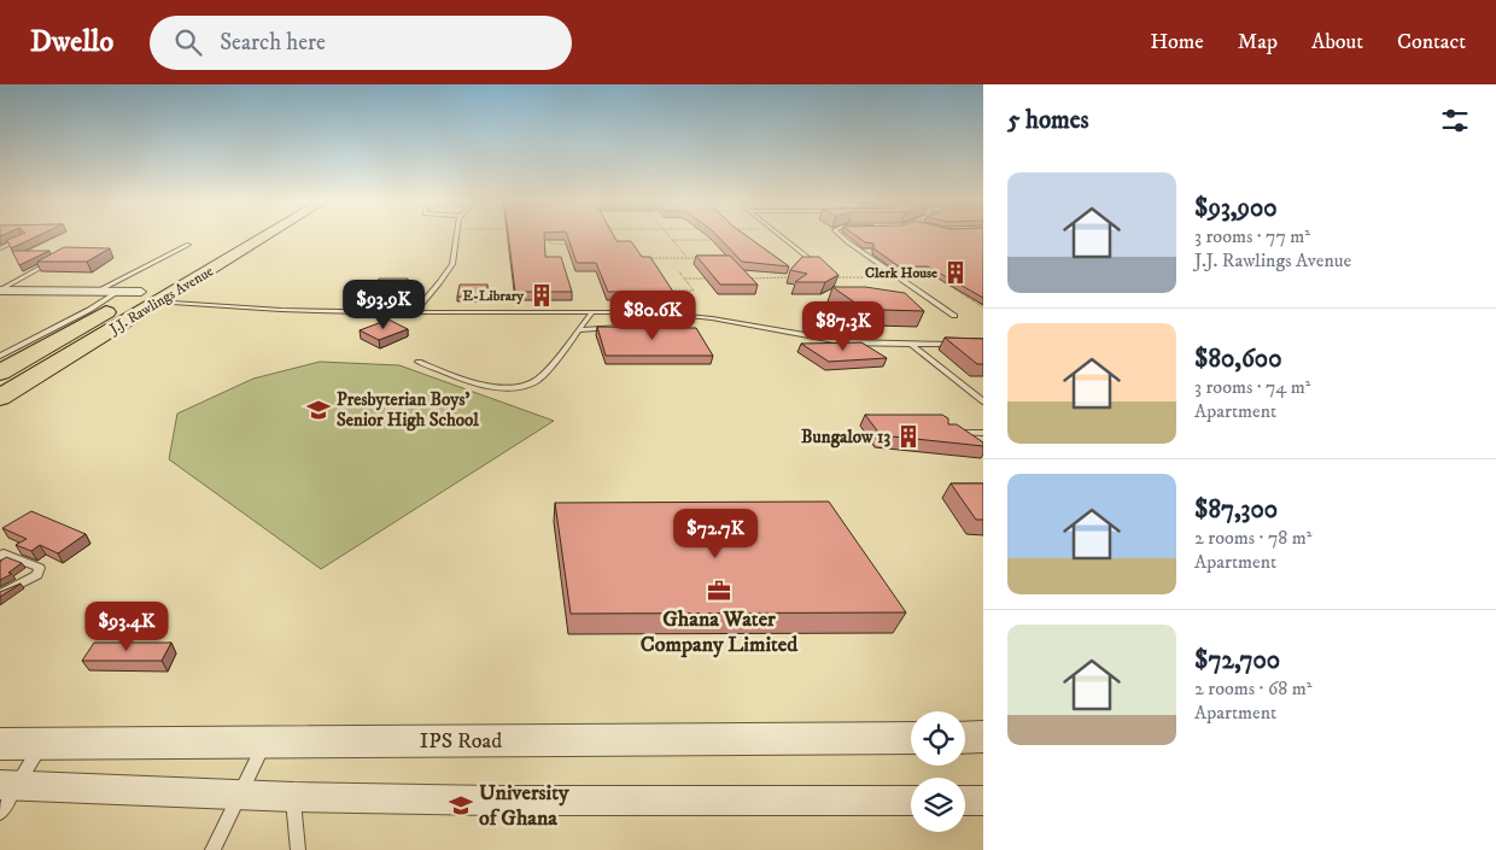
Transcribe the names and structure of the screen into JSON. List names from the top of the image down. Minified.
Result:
{"streets":{"highway":["J.J. Rawlings Avenue"],"street":["IPS Road"]},"places":{"building":["Clerk House","E-Library","Bungalow 13"],"school or university":["Presbyterian Boys' Senior High School","University of Ghana"],"office":["Ghana Water Company Limited"]},"page":{"header":"Dwello","search":"Search here","nav":["Home","Map","About","Contact"],"heading":"5 homes","list":[{"name":"$93,900","note":"3 rooms · 77 m² · J.J. Rawlings Avenue"},{"name":"$80,600","note":"3 rooms · 74 m² · Apartment"},{"name":"$87,300","note":"2 rooms · 78 m² · Apartment"},{"name":"$72,700","note":"2 rooms · 68 m² · Apartment"}],"price":["$93.9K","$80.6K","$87.3K","$72.7K","$93.4K"]}}
